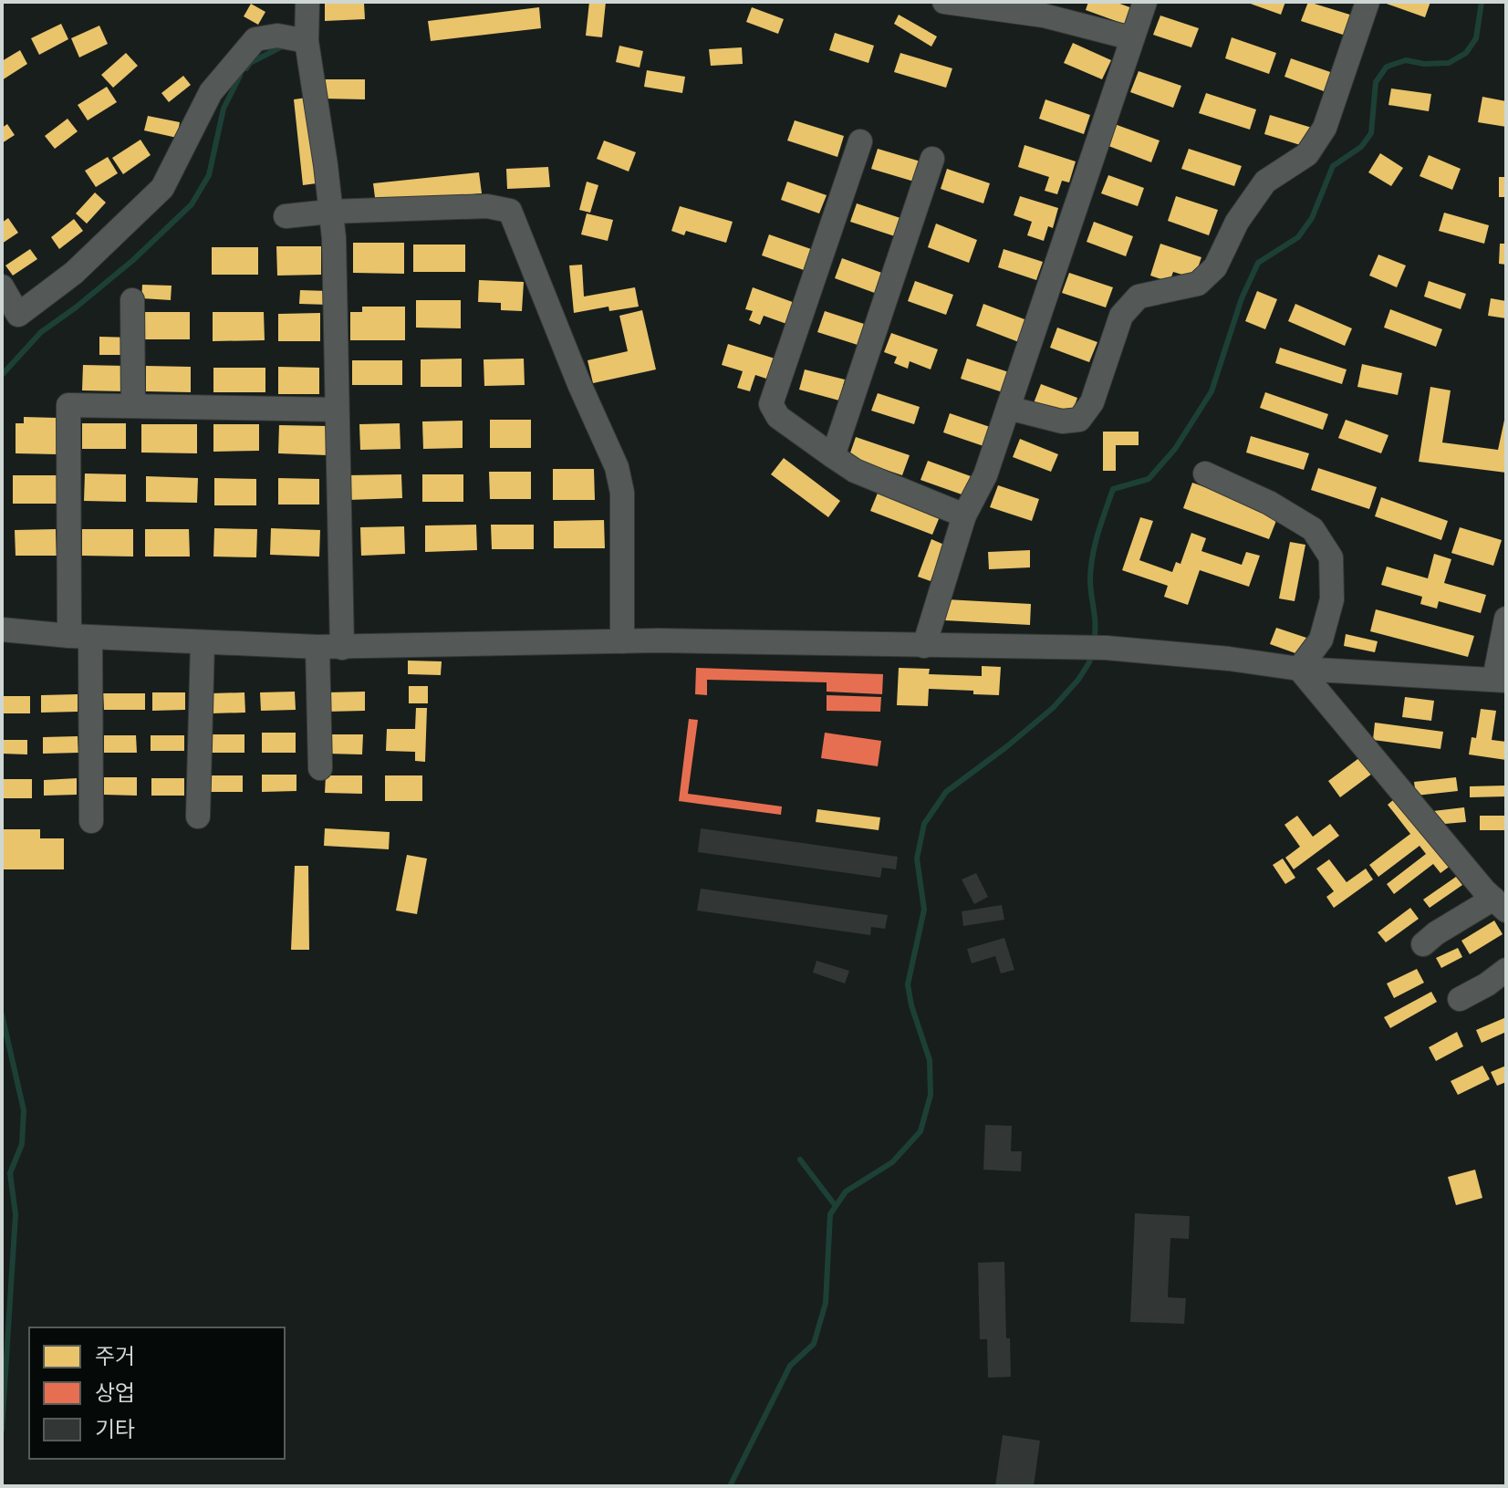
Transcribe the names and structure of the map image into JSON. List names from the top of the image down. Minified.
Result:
{"legend":["주거","상업","기타"]}
